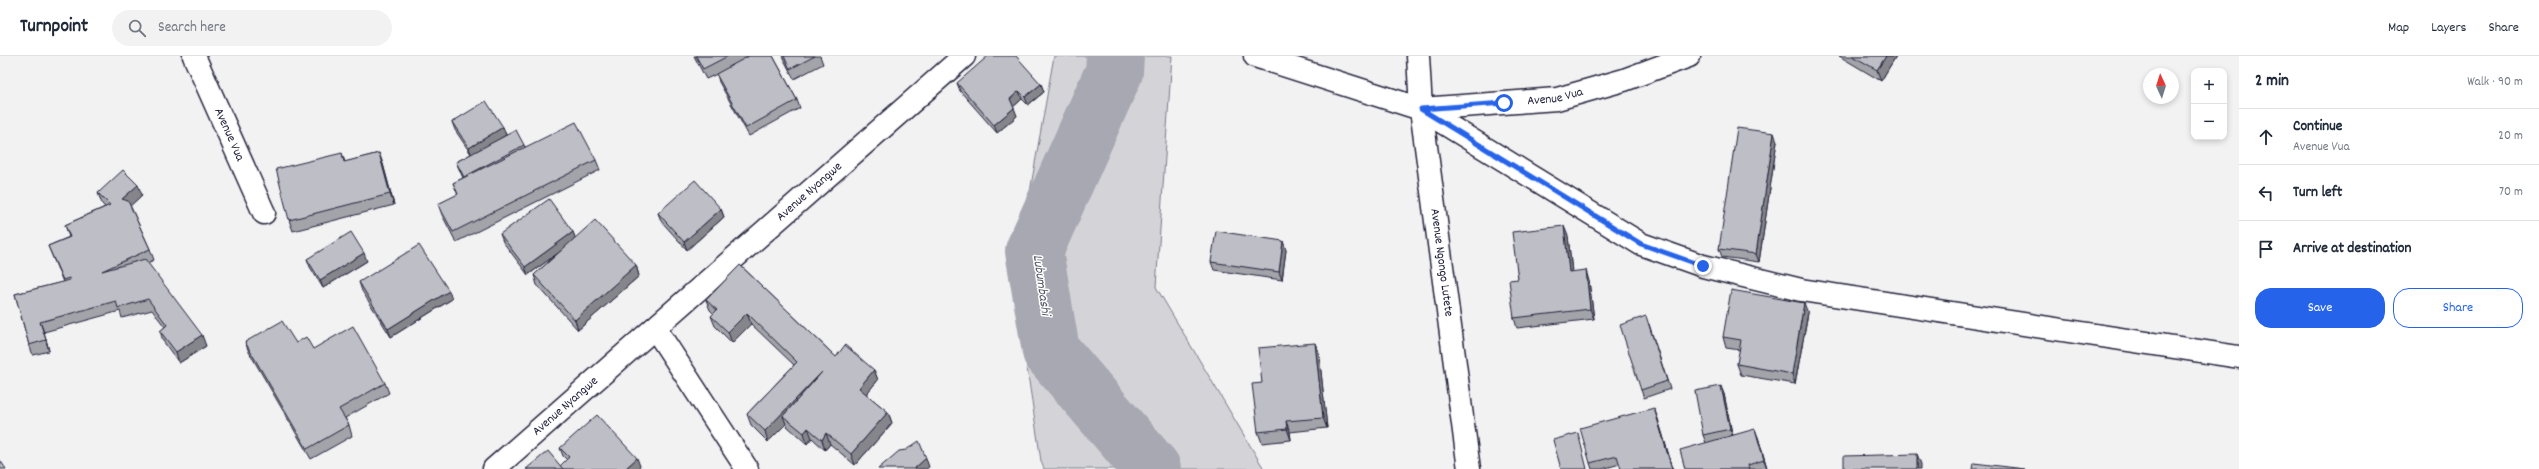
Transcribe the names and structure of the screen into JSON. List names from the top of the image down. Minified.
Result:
{"streets":{"street":["Avenue Vua","Avenue Nyangwe","Avenue Ngongo Lutete"]},"crossings":[["Avenue Vua","Avenue Ngongo Lutete"]],"water":["Lubumbashi"],"north":"top","page":{"header":"Turnpoint","search":"Search here","nav":["Map","Layers","Share"],"heading":["2 min","Walk · 90 m"],"map_buttons":["+","−"],"list":[["Continue","Avenue Vua","20 m"],["Turn left","70 m"],"Arrive at destination"],"buttons":["Save","Share"]}}
